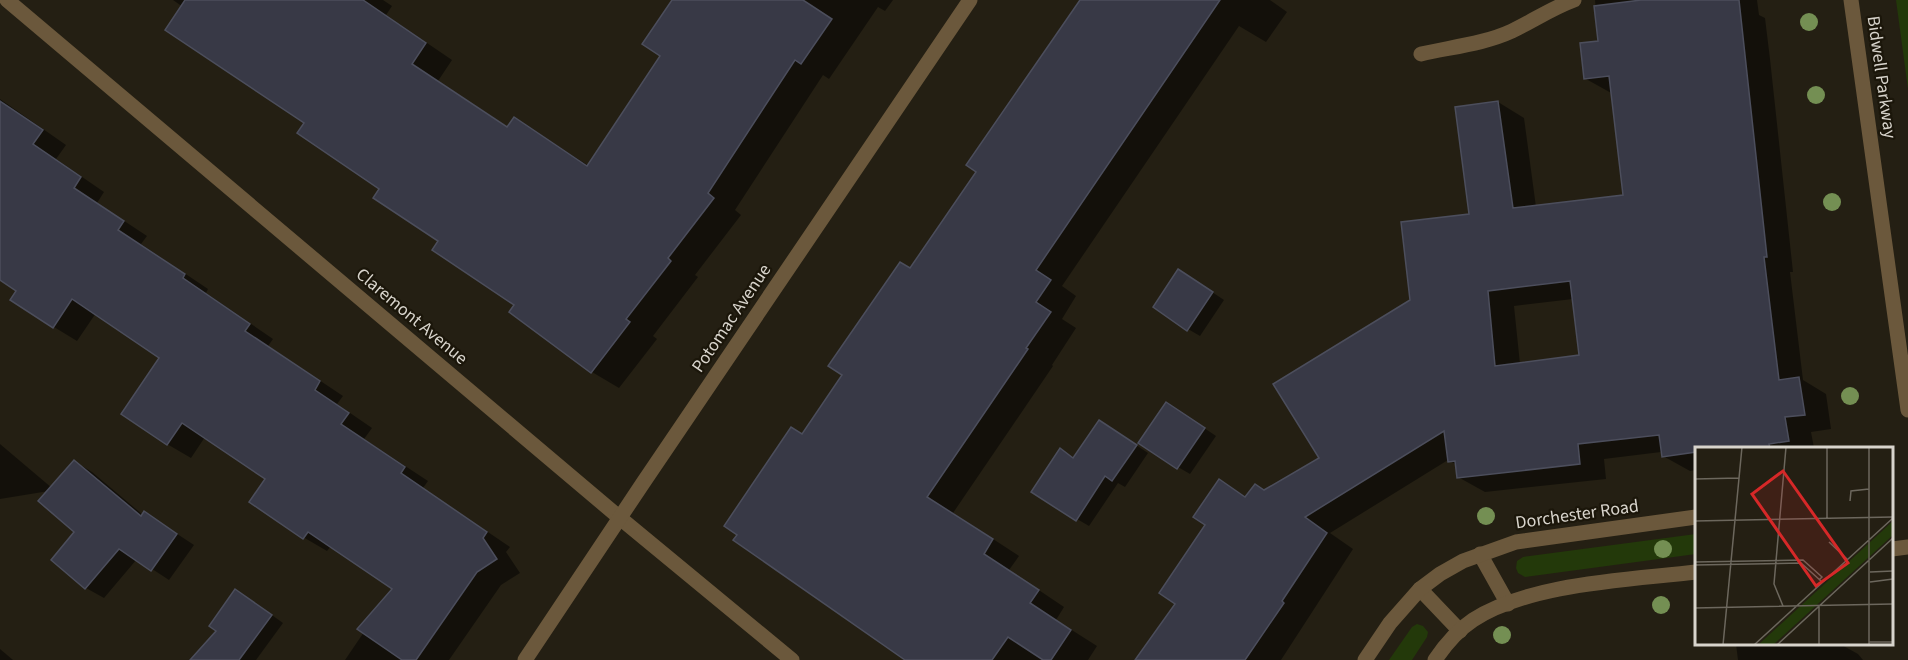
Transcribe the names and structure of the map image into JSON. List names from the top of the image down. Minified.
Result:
{"streets":{"street":["Bidwell Parkway","Claremont Avenue","Potomac Avenue","Dorchester Road"]},"crossings":[["Claremont Avenue","Potomac Avenue"]]}
